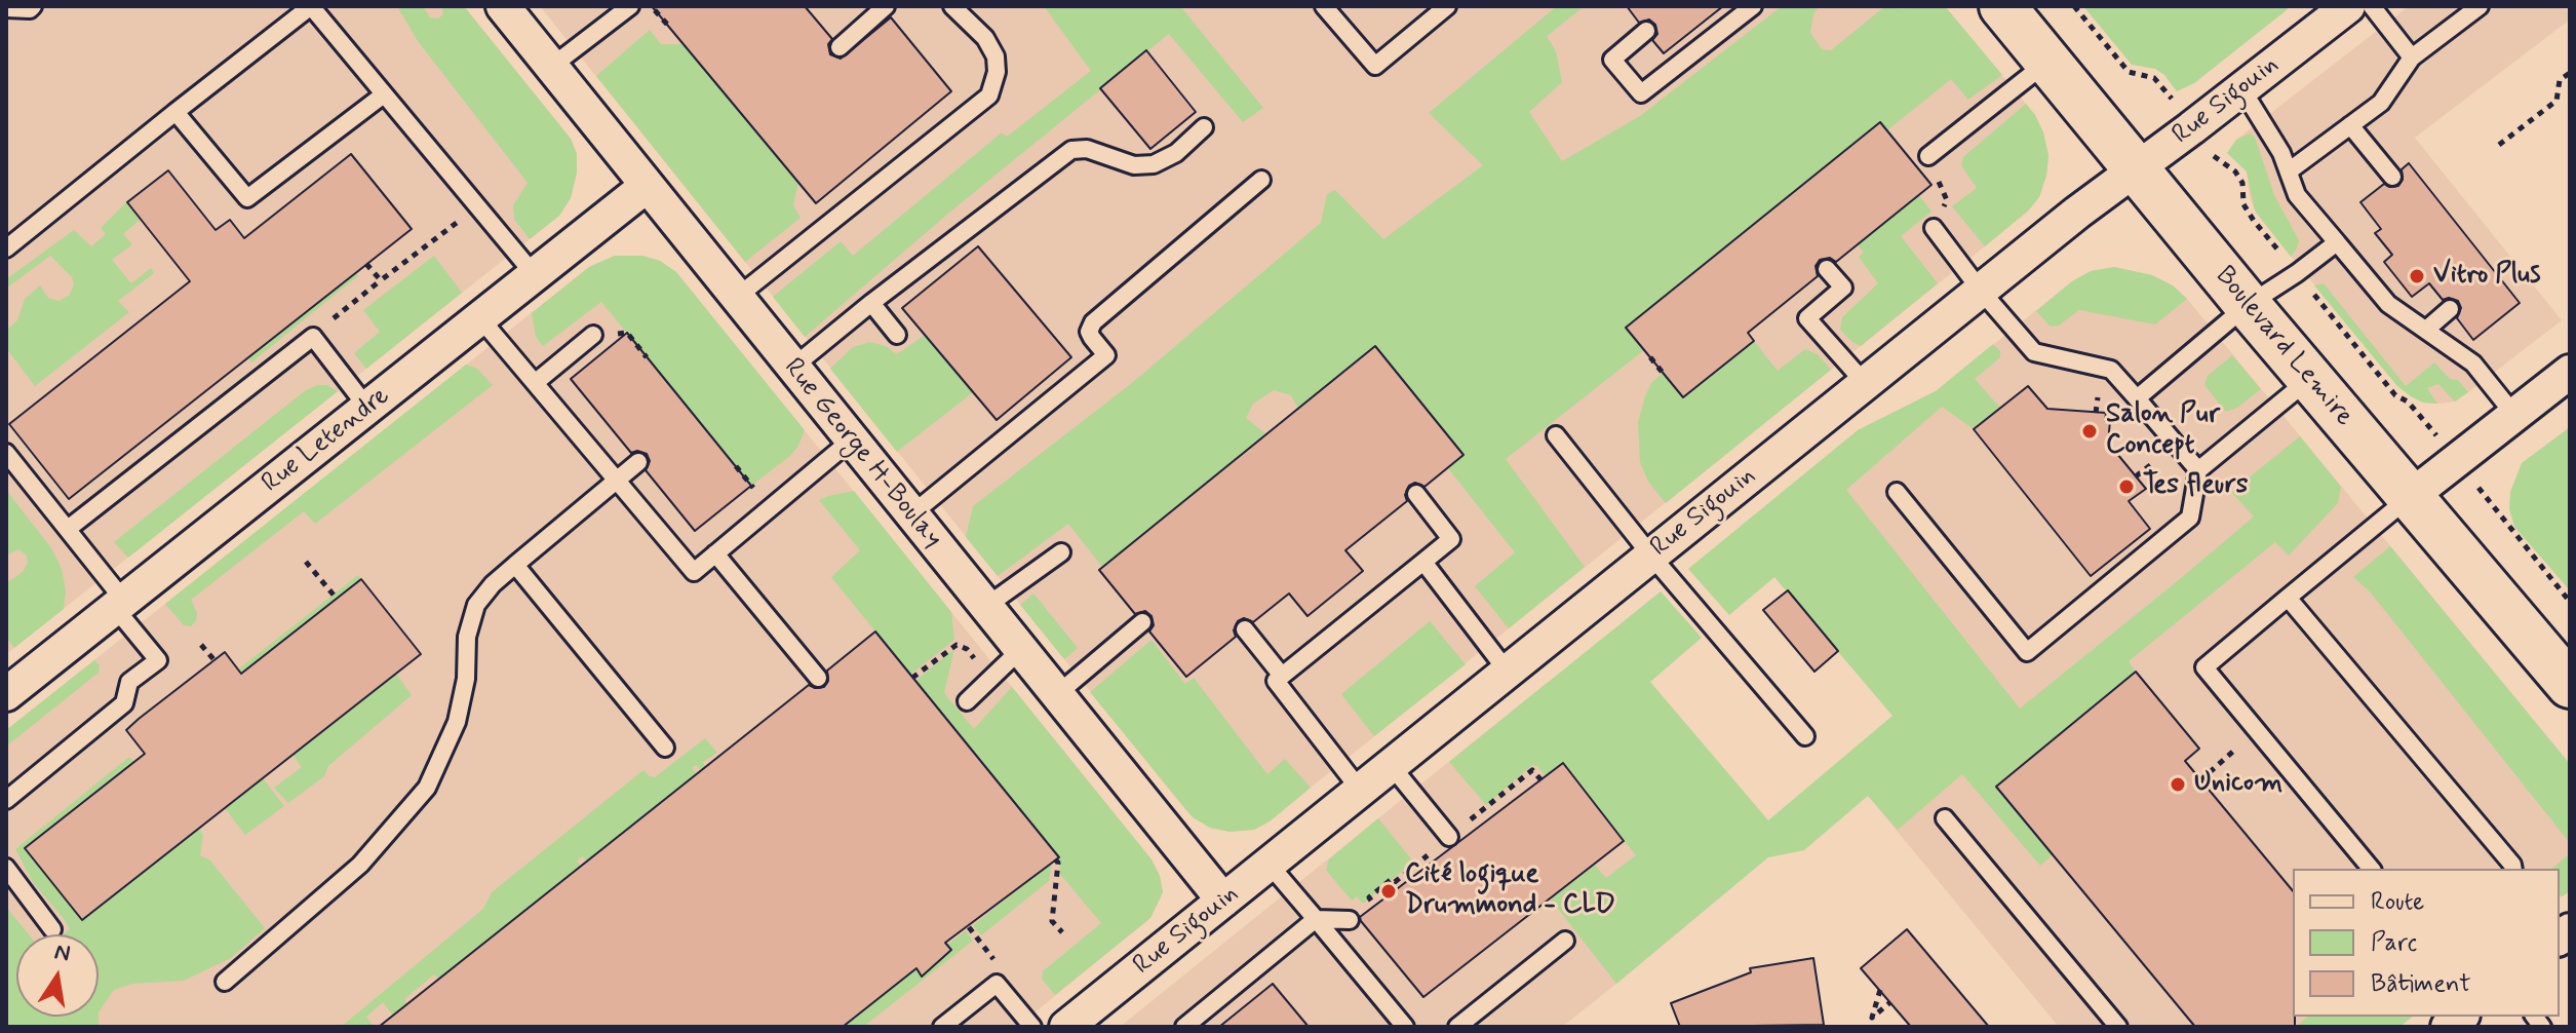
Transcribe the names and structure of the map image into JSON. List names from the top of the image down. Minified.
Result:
{"streets":{"main road":["Boulevard Lemire"],"street":["Rue Sigouin","Rue Letendre","Rue George H-Boulay"]},"crossings":[["Rue Sigouin","Boulevard Lemire"],["Rue Sigouin","Rue George H-Boulay"],["Rue Letendre","Rue George H-Boulay"]],"places":["Vitro Plus","Salon Pur Concept","Tes fleurs","Unicom","Cité logique Drummond - CLD"],"legend":["Route","Parc","Bâtiment"],"north":"top"}
